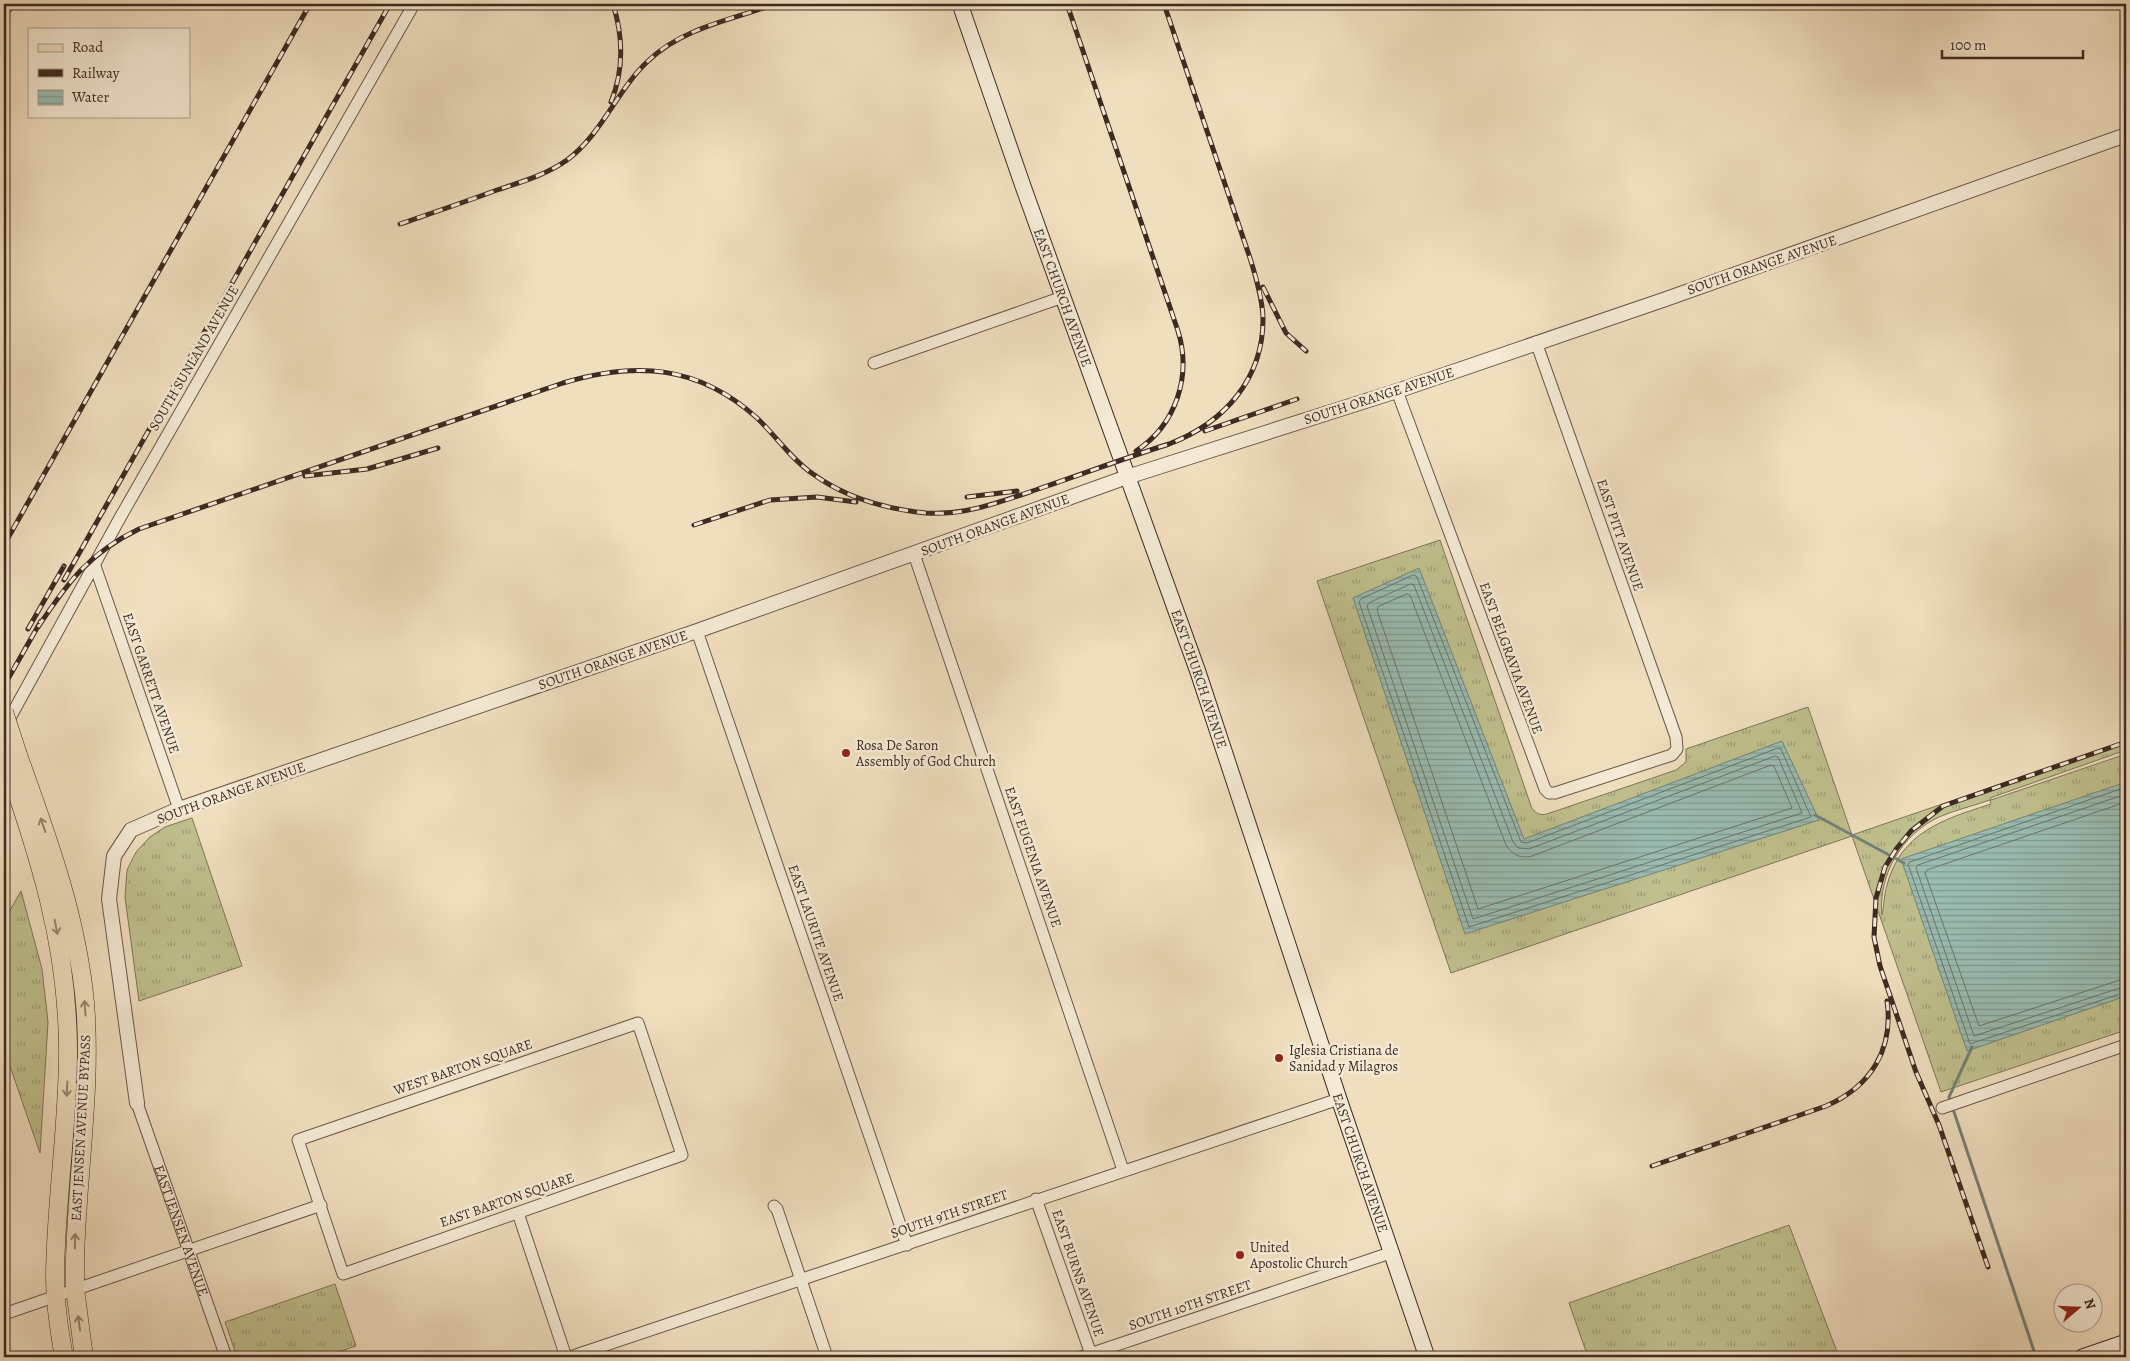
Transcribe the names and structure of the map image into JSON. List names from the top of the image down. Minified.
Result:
{"streets":{"main road":["EAST CHURCH AVENUE","EAST JENSEN AVENUE BYPASS"],"street":["SOUTH ORANGE AVENUE","SOUTH SUNLAND AVENUE","EAST PITT AVENUE","EAST BELGRAVIA AVENUE","EAST GARRETT AVENUE","EAST EUGENIA AVENUE","EAST LAURITE AVENUE","WEST BARTON SQUARE","EAST BARTON SQUARE","SOUTH 9TH STREET","EAST JENSEN AVENUE","EAST BURNS AVENUE","SOUTH 10TH STREET"]},"crossings":[["SOUTH ORANGE AVENUE","EAST CHURCH AVENUE"],["SOUTH ORANGE AVENUE","EAST PITT AVENUE"],["SOUTH ORANGE AVENUE","EAST BELGRAVIA AVENUE"],["SOUTH ORANGE AVENUE","EAST GARRETT AVENUE"],["SOUTH ORANGE AVENUE","EAST EUGENIA AVENUE"],["SOUTH ORANGE AVENUE","EAST LAURITE AVENUE"],["SOUTH ORANGE AVENUE","EAST JENSEN AVENUE"],["EAST CHURCH AVENUE","SOUTH 9TH STREET"],["EAST CHURCH AVENUE","SOUTH 10TH STREET"],["SOUTH SUNLAND AVENUE","EAST GARRETT AVENUE"],["EAST PITT AVENUE","EAST BELGRAVIA AVENUE"],["EAST EUGENIA AVENUE","SOUTH 9TH STREET"],["EAST LAURITE AVENUE","SOUTH 9TH STREET"],["WEST BARTON SQUARE","EAST BARTON SQUARE"],["SOUTH 9TH STREET","EAST BURNS AVENUE"],["EAST BURNS AVENUE","SOUTH 10TH STREET"]],"places":["Rosa De Saron Assembly of God Church","Iglesia Cristiana de Sanidad y Milagros","United Apostolic Church"],"legend":["Road","Railway","Water"],"scale_bar":"100 m","north":"right"}
